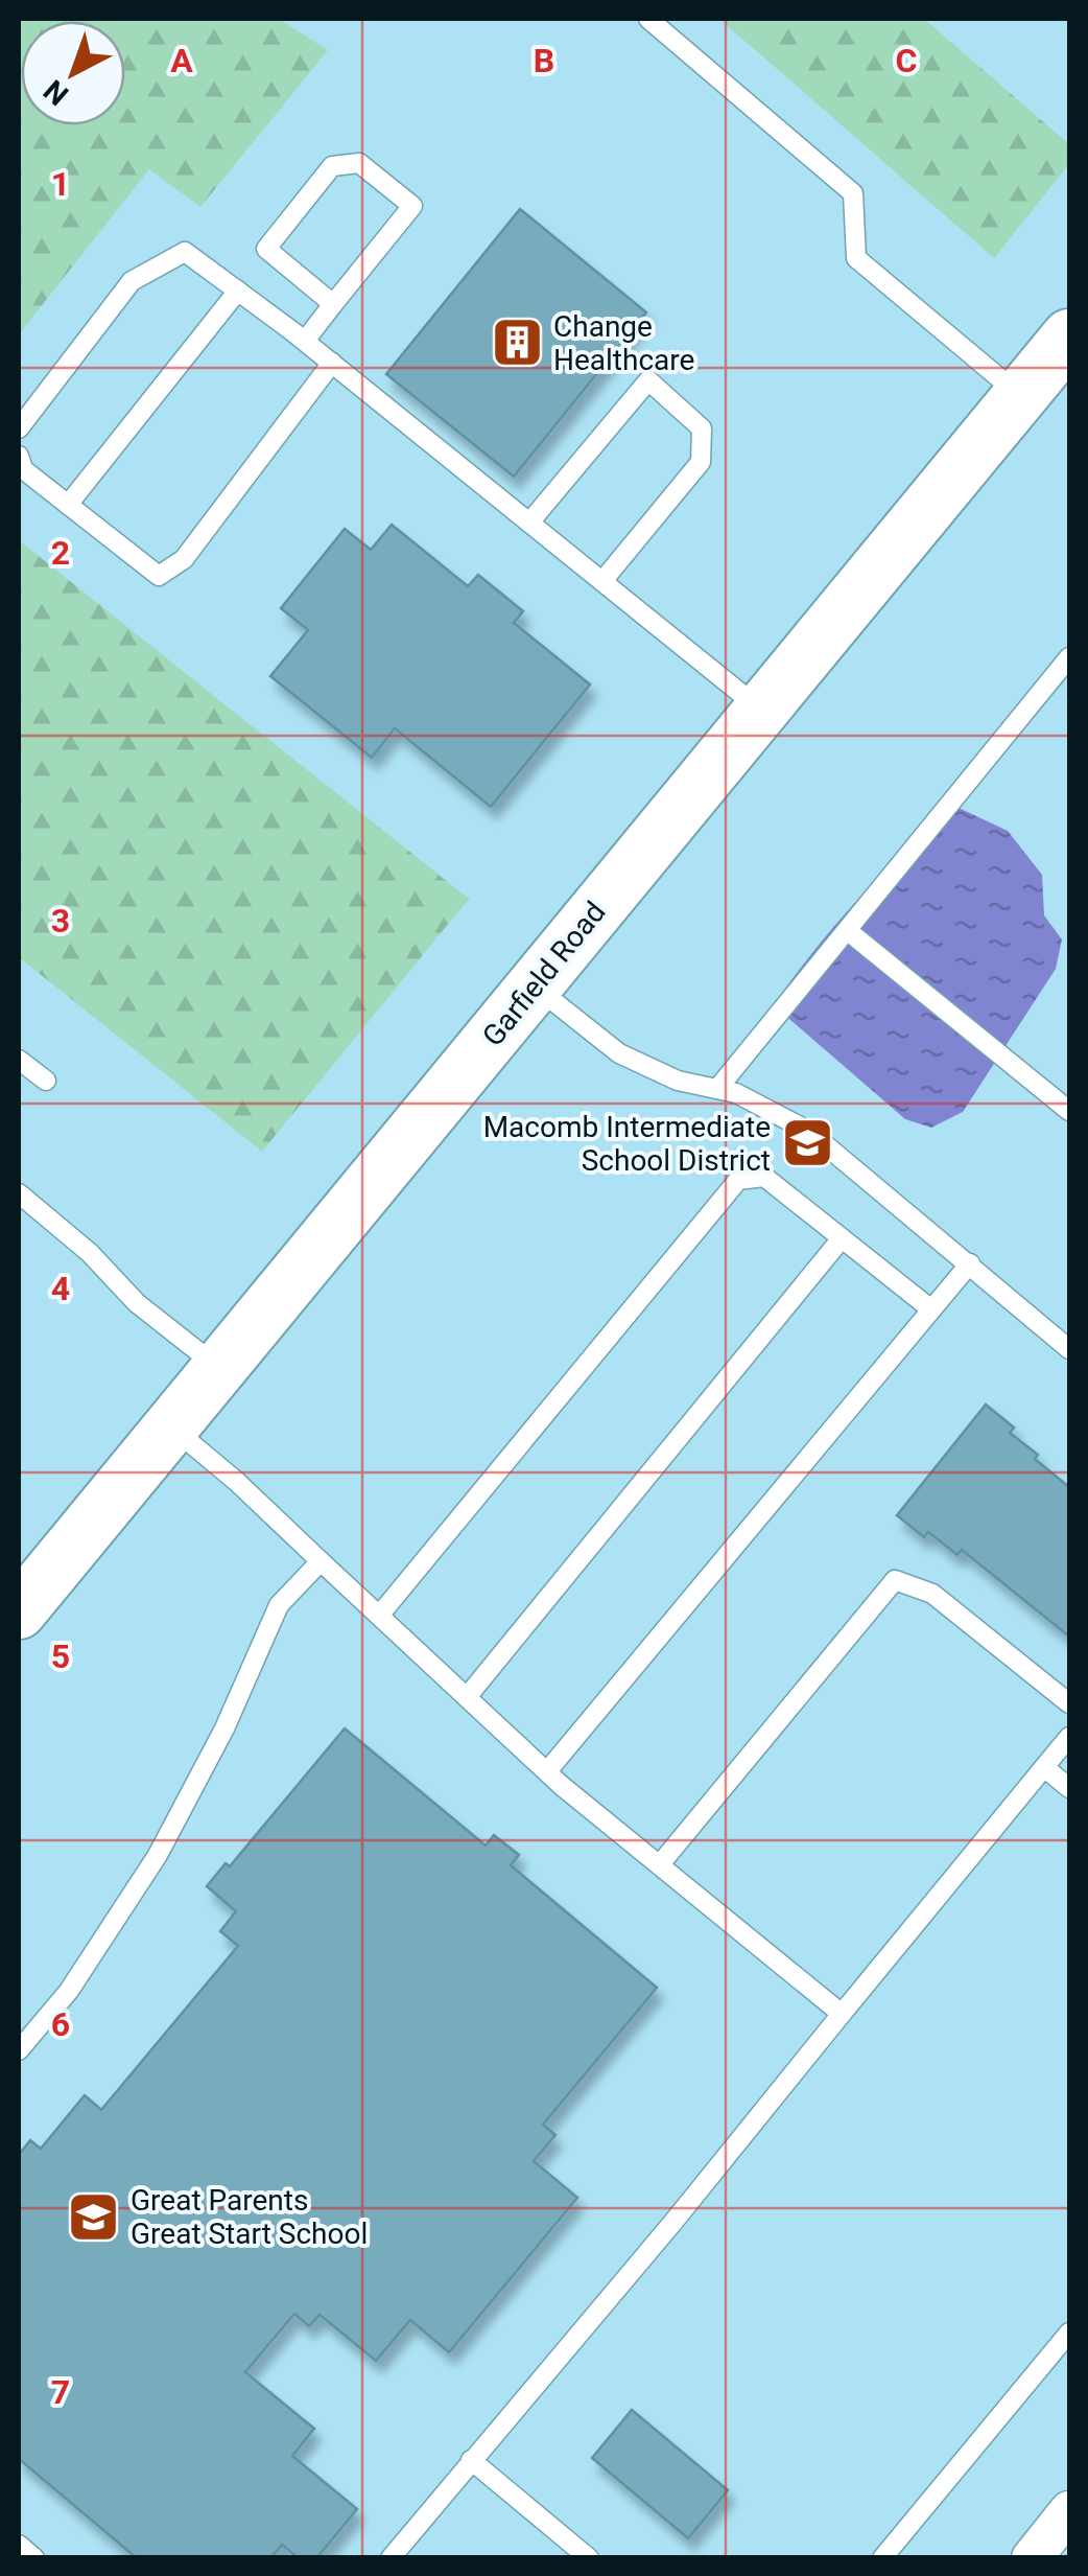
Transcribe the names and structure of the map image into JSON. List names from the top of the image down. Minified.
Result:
{"streets":{"main road":["Garfield Road"]},"places":{"building":["Change Healthcare"],"school or university":["Macomb Intermediate School District","Great Parents Great Start School"]},"north":"bottom left","grid":{"columns":["A","B","C"],"rows":["1","2","3","4","5","6","7"]}}
